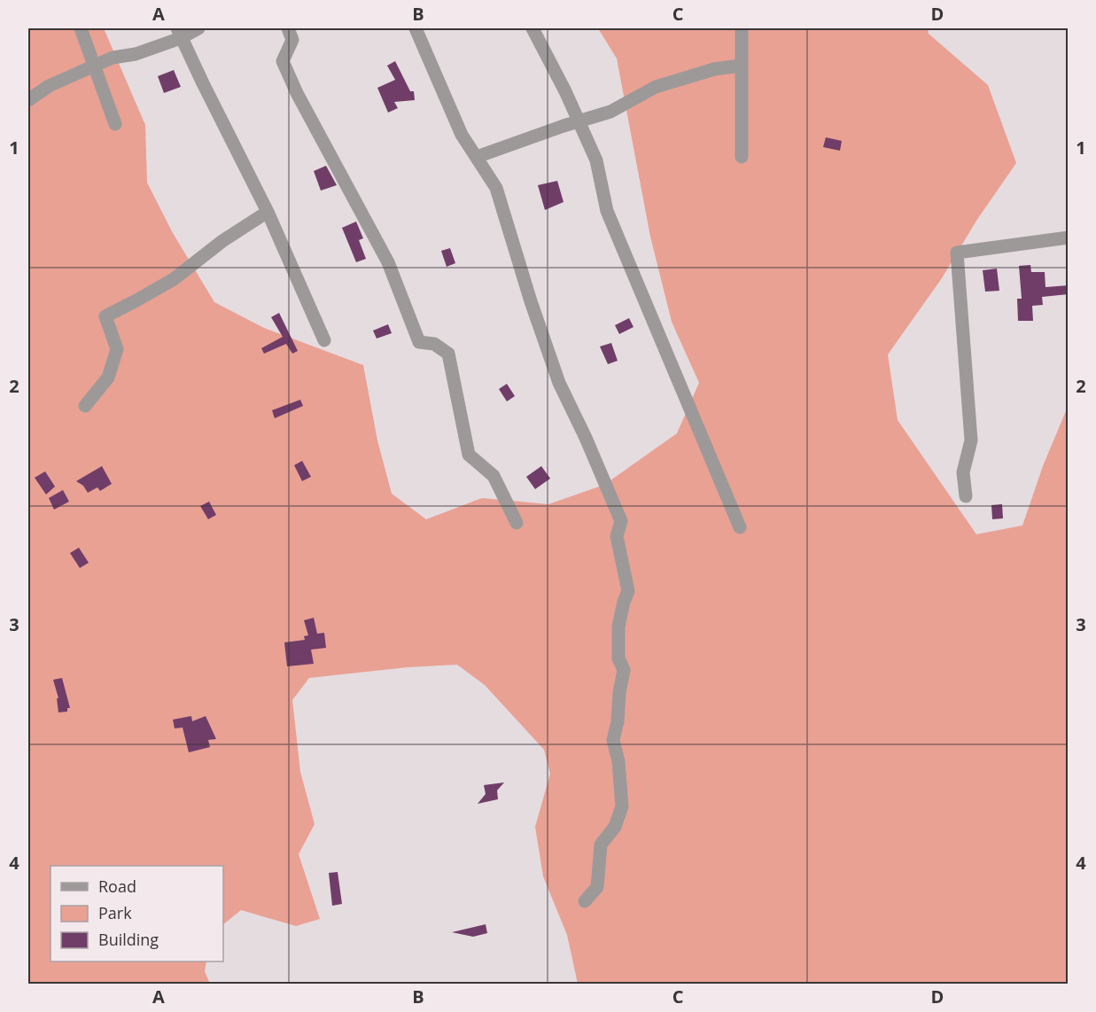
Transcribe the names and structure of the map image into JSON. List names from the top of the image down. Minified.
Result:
{"legend":["Road","Park","Building"],"grid":{"columns":["A","B","C","D"],"rows":["1","2","3","4"]}}
